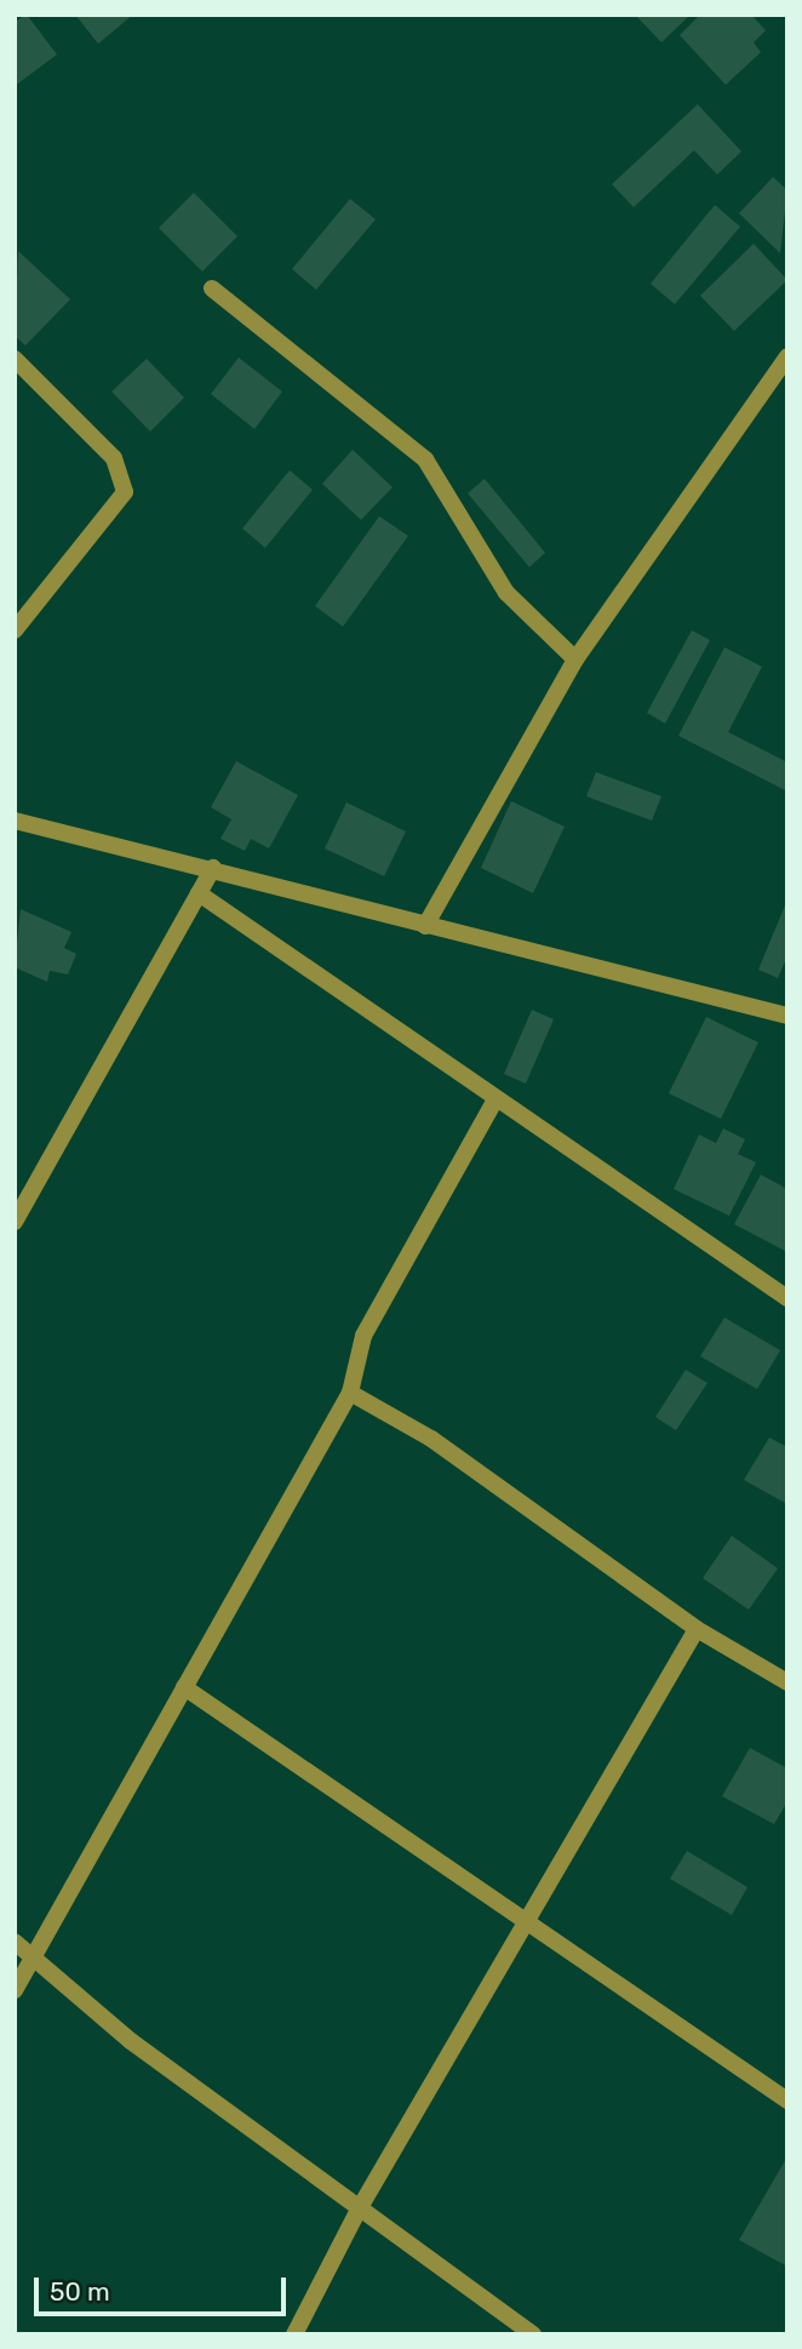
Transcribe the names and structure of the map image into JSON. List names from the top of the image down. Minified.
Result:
{"scale_bar":"50 m"}
